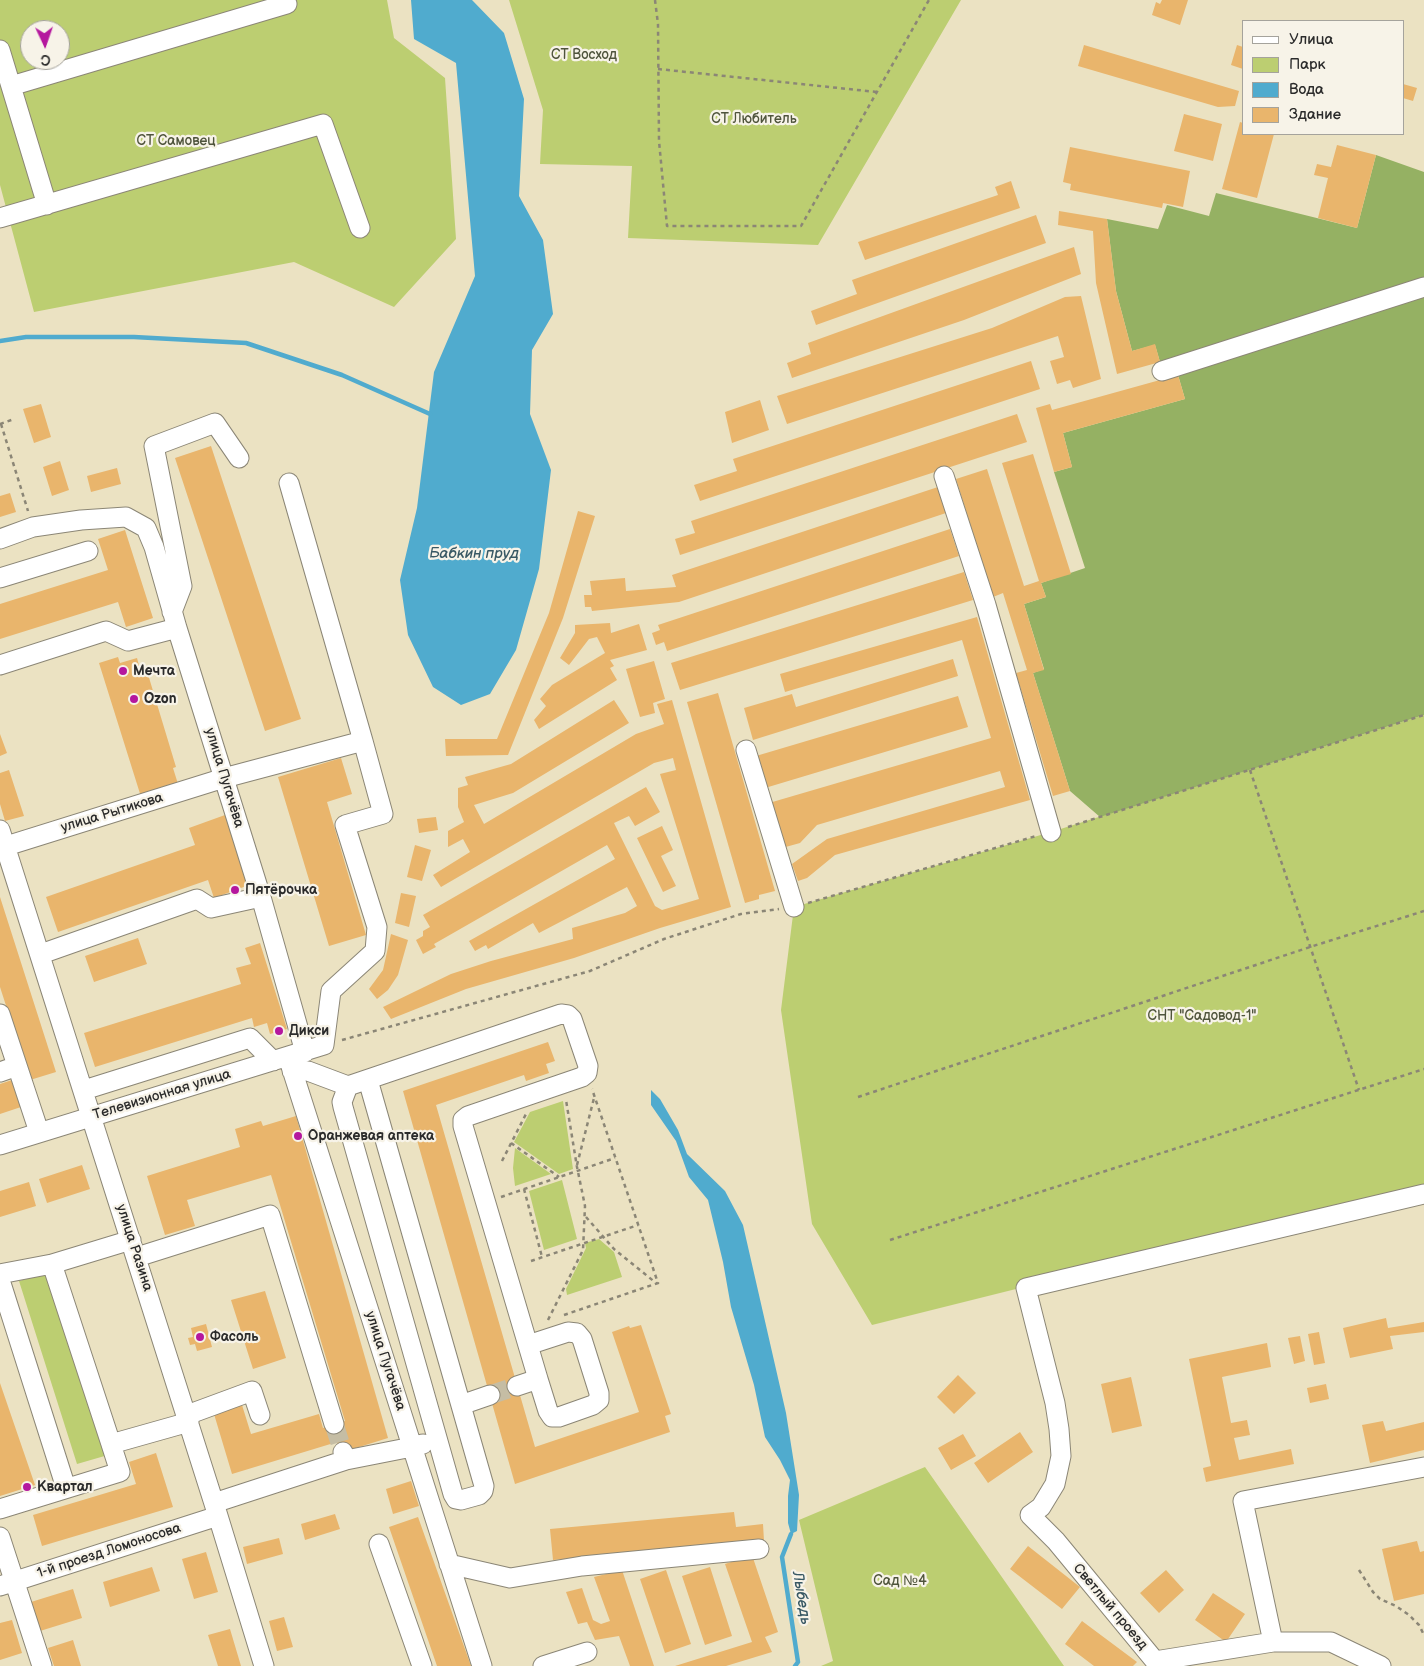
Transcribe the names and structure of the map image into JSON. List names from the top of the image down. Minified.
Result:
{"streets":{"street":["улица Пугачёва","улица Рытикова","Телевизионная улица","улица Разина","1-й проезд Ломоносова","Светлый проезд"]},"crossings":[["улица Пугачёва","улица Рытикова"],["улица Пугачёва","Телевизионная улица"],["улица Пугачёва","1-й проезд Ломоносова"],["улица Рытикова","улица Разина"],["Телевизионная улица","улица Разина"],["улица Разина","1-й проезд Ломоносова"]],"water":["Бабкин пруд","Лыбедь"],"parks":["СТ Восход","СТ Любитель","СТ Самовец","СНТ \"Садовод-1\"","Сад №4"],"places":["Мечта","Ozon","Пятёрочка","Дикси","Оранжевая аптека","Фасоль","Квартал"],"legend":["Улица","Парк","Вода","Здание"],"north":"bottom"}
